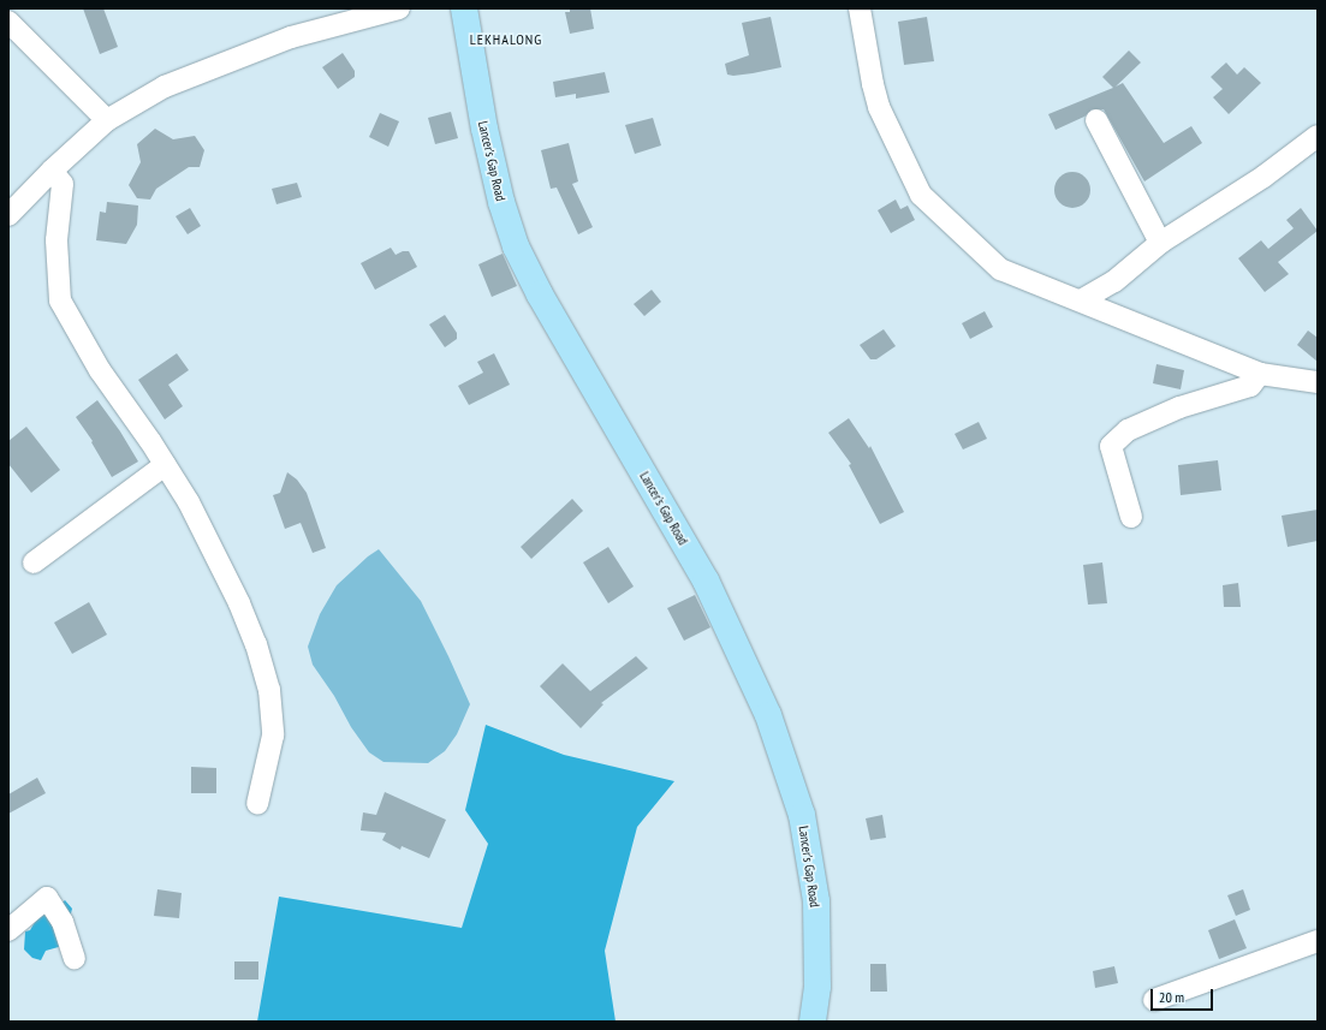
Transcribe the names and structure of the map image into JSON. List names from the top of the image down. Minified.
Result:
{"streets":{"main road":["Lancer's Gap Road"]},"districts":["LEKHALONG"],"scale_bar":"20 m"}
